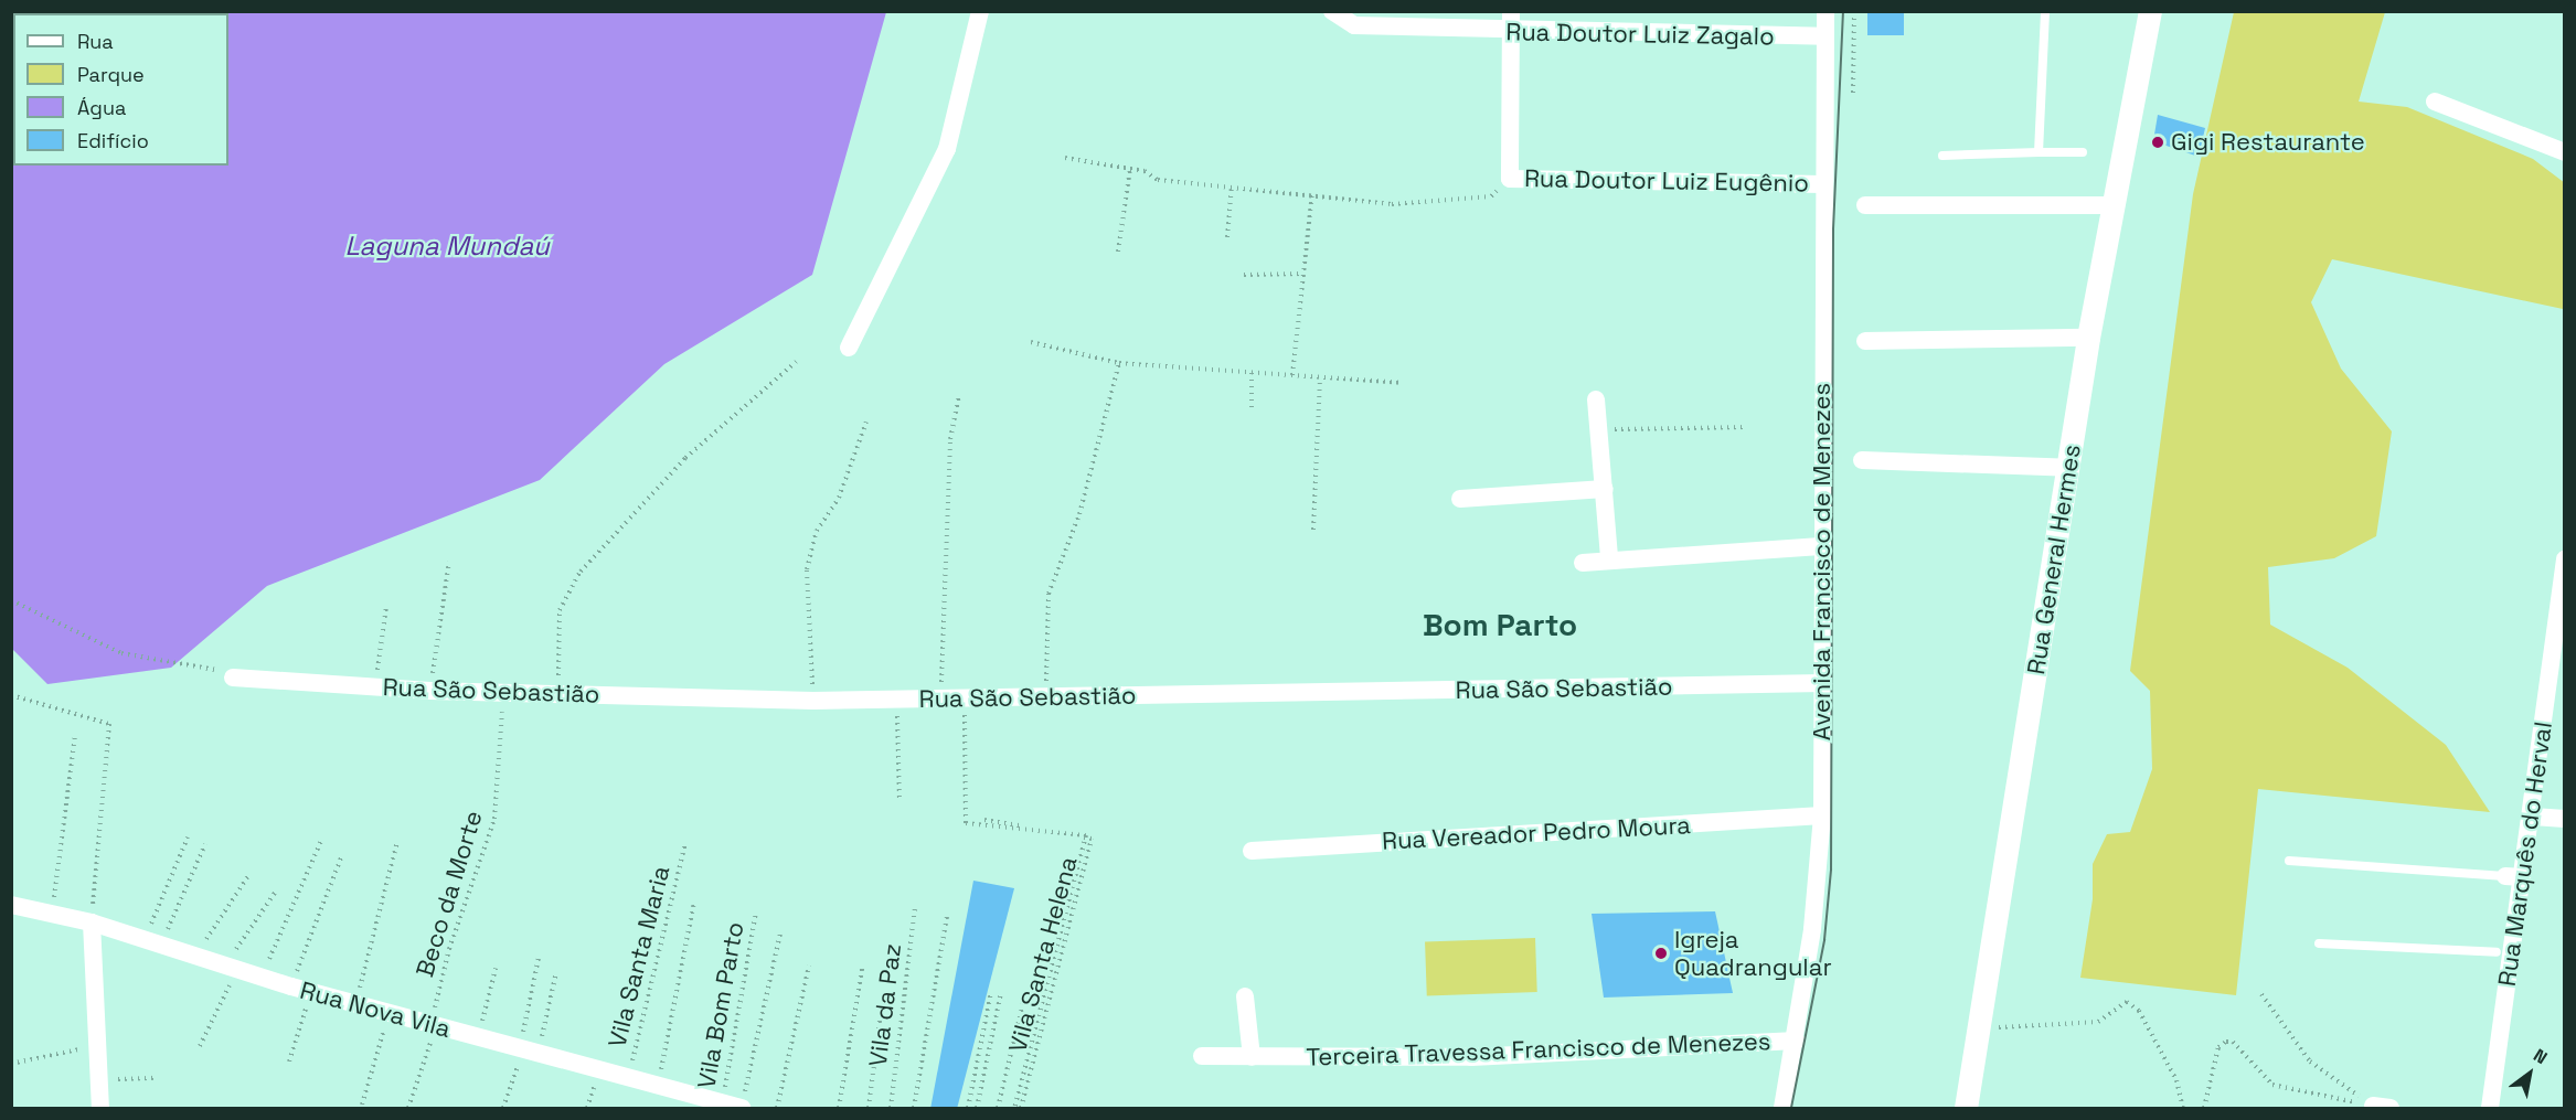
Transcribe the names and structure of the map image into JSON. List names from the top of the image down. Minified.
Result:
{"streets":{"street":["Rua Doutor Luiz Zagalo","Rua Doutor Luiz Eugênio","Rua General Hermes","Avenida Francisco de Menezes","Rua São Sebastião","Rua Vereador Pedro Moura","Rua Marquês do Herval","Rua Nova Vila","Terceira Travessa Francisco de Menezes"],"path":["Beco da Morte","Vila Santa Helena","Vila Santa Maria","Vila Bom Parto","Vila da Paz"]},"crossings":[["Rua Doutor Luiz Zagalo","Avenida Francisco de Menezes"],["Rua Doutor Luiz Eugênio","Avenida Francisco de Menezes"],["Avenida Francisco de Menezes","Rua São Sebastião"],["Avenida Francisco de Menezes","Rua Vereador Pedro Moura"],["Avenida Francisco de Menezes","Terceira Travessa Francisco de Menezes"],["Rua São Sebastião","Beco da Morte"],["Beco da Morte","Rua Nova Vila"],["Vila Santa Maria","Rua Nova Vila"],["Vila Bom Parto","Rua Nova Vila"]],"districts":["Bom Parto"],"water":["Laguna Mundaú"],"places":["Gigi Restaurante","Igreja Quadrangular"],"legend":["Rua","Parque","Água","Edifício"],"north":"top right"}
